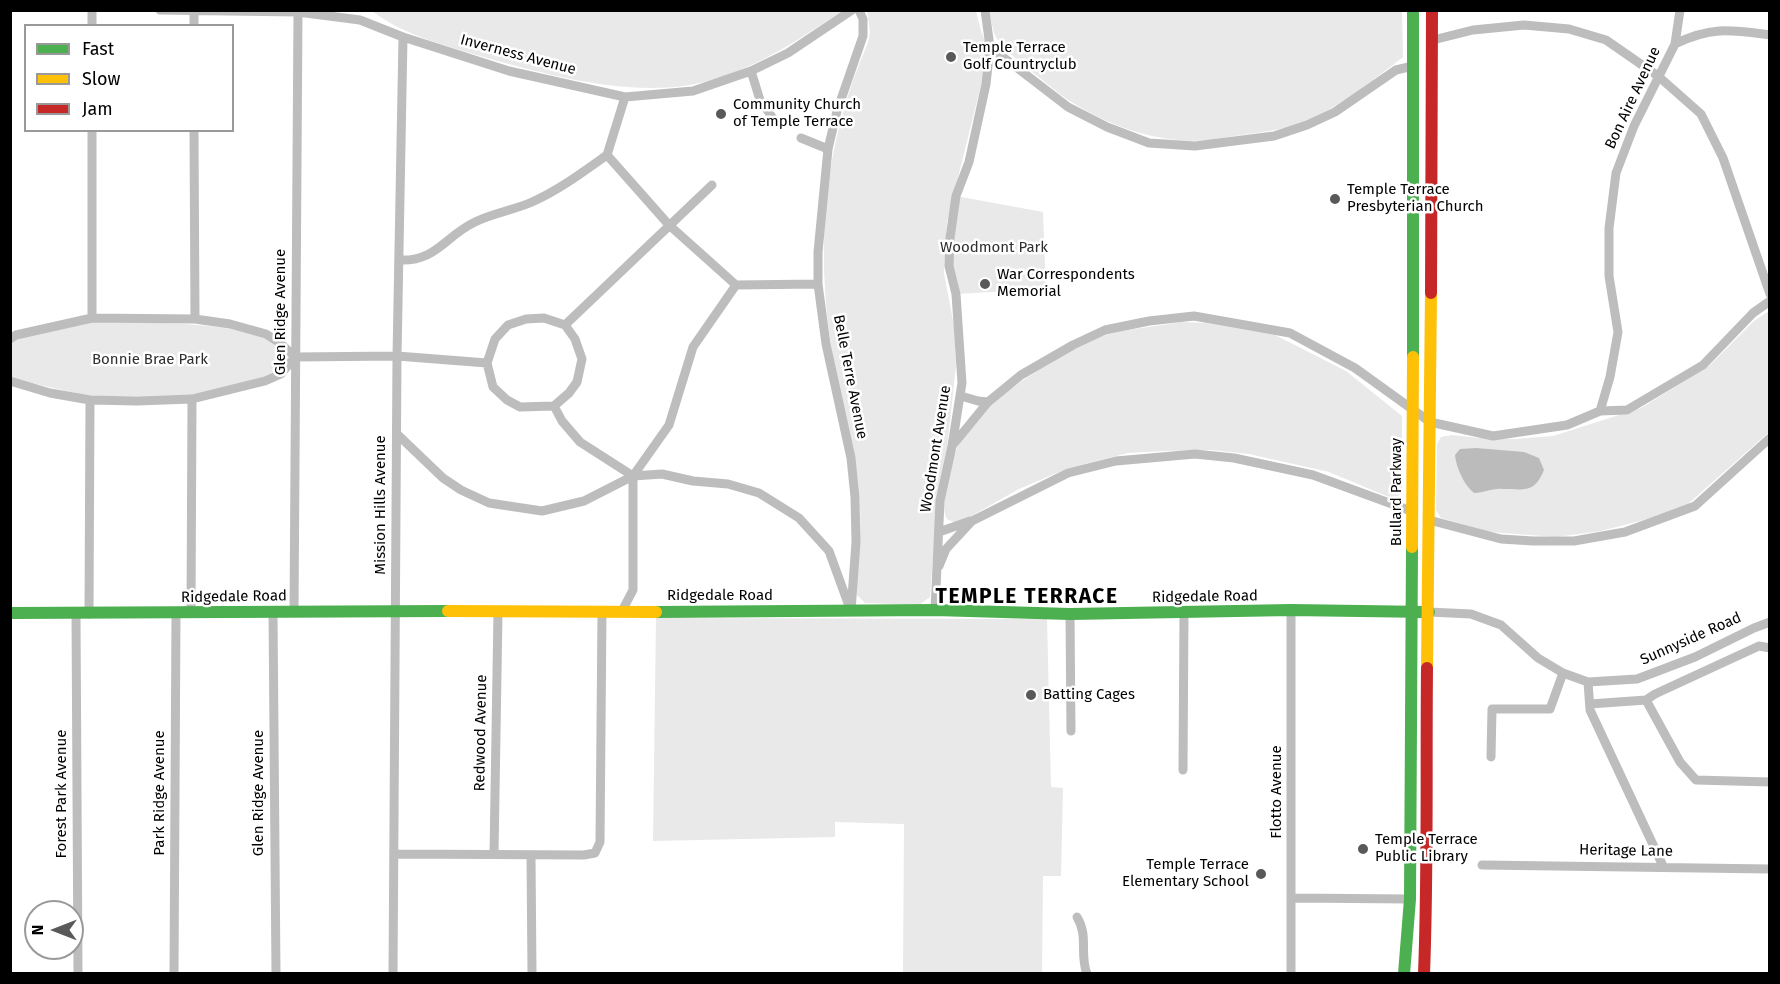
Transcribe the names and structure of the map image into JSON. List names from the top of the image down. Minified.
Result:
{"streets":{"main road":["Bullard Parkway","Ridgedale Road"],"street":["Inverness Avenue","Bon Aire Avenue","Glen Ridge Avenue","Belle Terre Avenue","Woodmont Avenue","Mission Hills Avenue","Sunnyside Road","Redwood Avenue","Flotto Avenue","Park Ridge Avenue","Forest Park Avenue","Heritage Lane"]},"crossings":[["Inverness Avenue","Glen Ridge Avenue"],["Inverness Avenue","Mission Hills Avenue"],["Glen Ridge Avenue","Ridgedale Road"],["Belle Terre Avenue","Ridgedale Road"],["Woodmont Avenue","Ridgedale Road"],["Bullard Parkway","Ridgedale Road"],["Mission Hills Avenue","Ridgedale Road"],["Ridgedale Road","Sunnyside Road"],["Ridgedale Road","Redwood Avenue"],["Ridgedale Road","Flotto Avenue"],["Ridgedale Road","Park Ridge Avenue"],["Ridgedale Road","Forest Park Avenue"]],"districts":["TEMPLE TERRACE"],"parks":["Woodmont Park","Bonnie Brae Park"],"places":["Temple Terrace Golf Countryclub","Community Church of Temple Terrace","Temple Terrace Presbyterian Church","War Correspondents Memorial","Batting Cages","Temple Terrace Public Library","Temple Terrace Elementary School"],"legend":["Fast","Slow","Jam"],"north":"left"}
